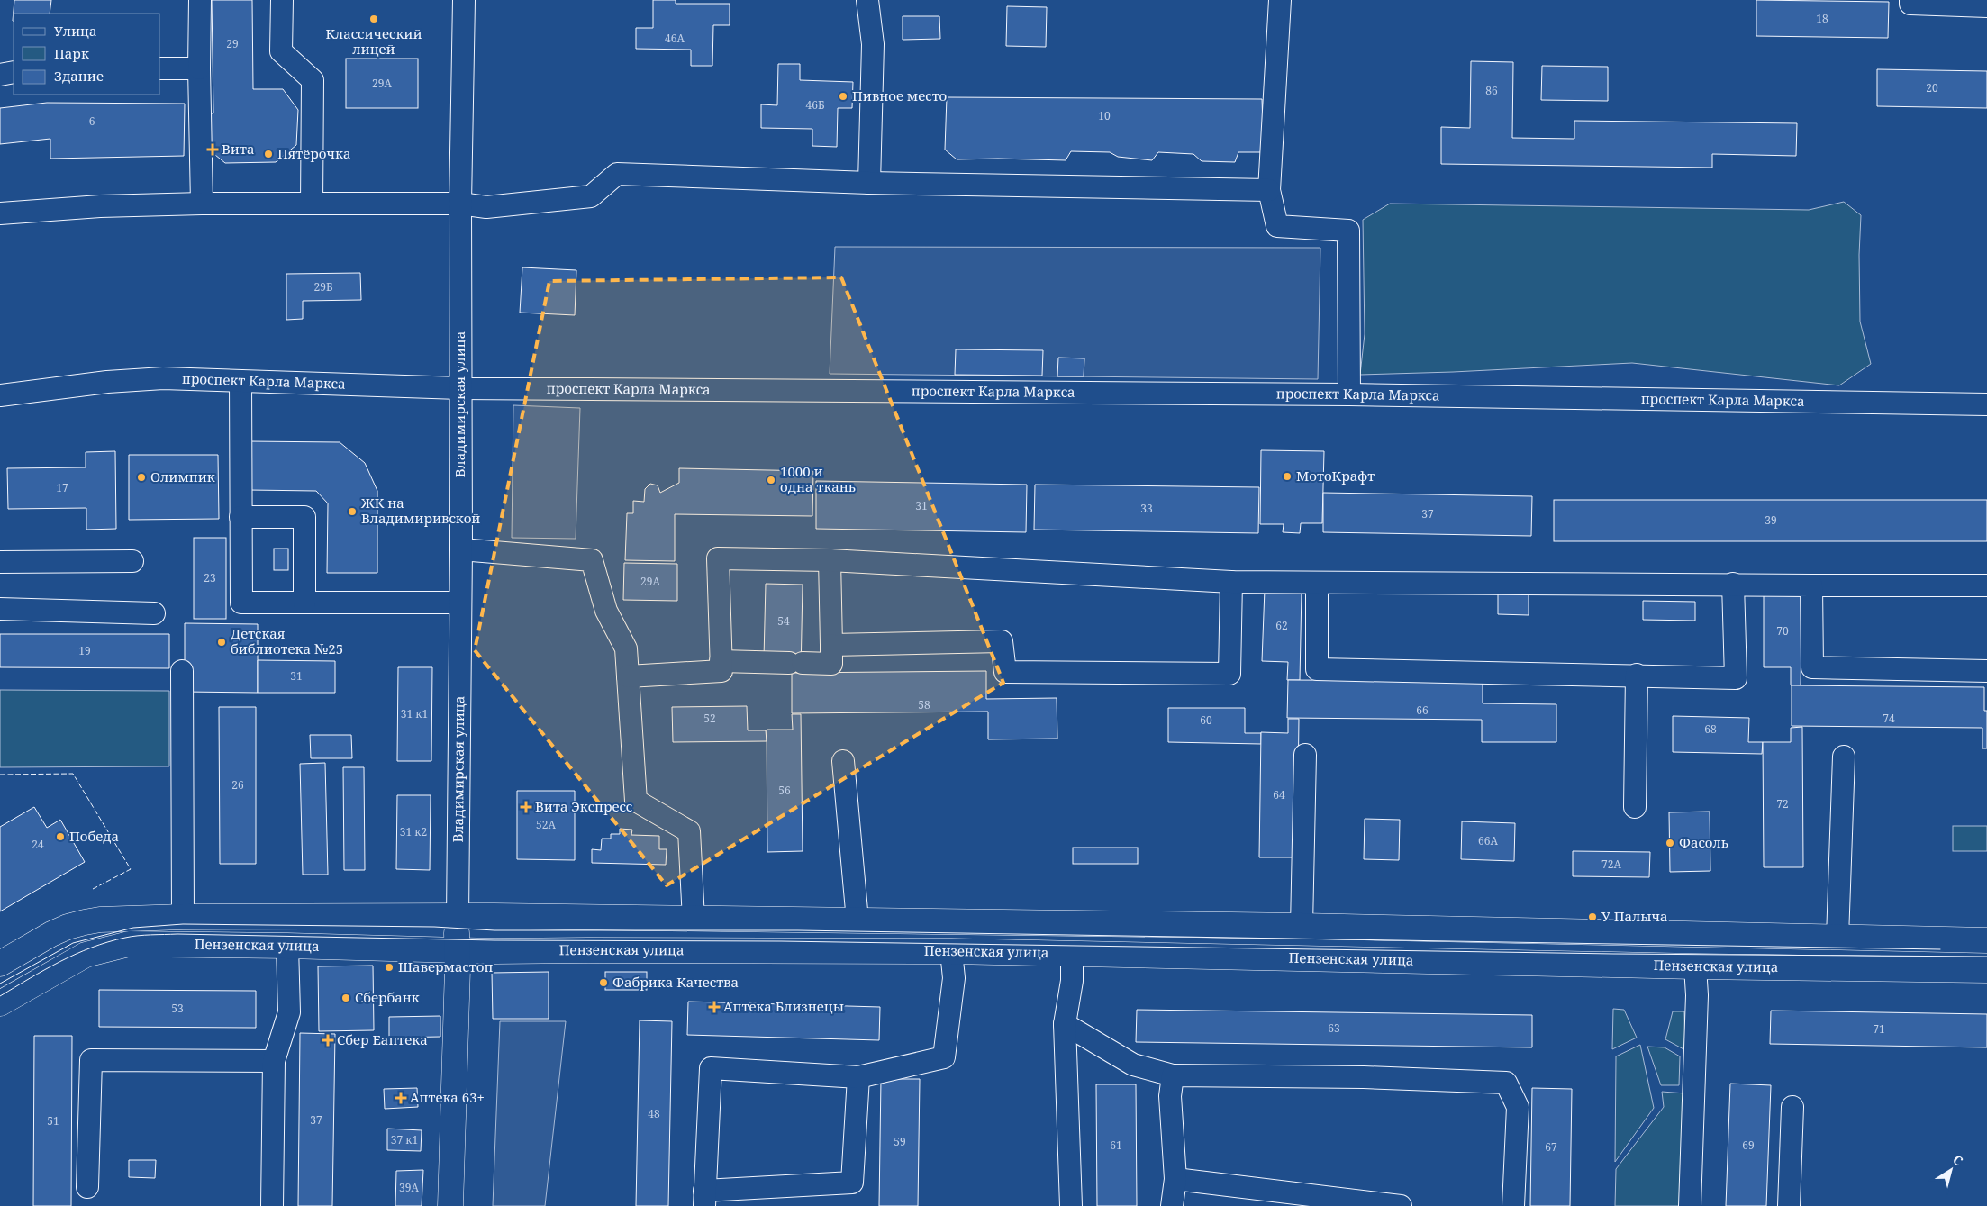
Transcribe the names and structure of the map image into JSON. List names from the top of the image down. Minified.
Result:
{"streets":{"main road":["Пензенская улица"],"street":["проспект Карла Маркса","Владимирская улица"]},"crossings":[["проспект Карла Маркса","Владимирская улица"],["Владимирская улица","Пензенская улица"]],"places":{"other":["Классический лицей","Пивное место","Пятёрочка","МотоКрафт","Олимпик","1000 и одна ткань","ЖК на Владимиривской","Детская библиотека №25","Победа","Фасоль","У Палыча","Шавермастоп","Фабрика Качества","Сбербанк"],"health":["Вита","Вита Экспресс","Аптека Близнецы","Сбер Еаптека","Аптека 63+"]},"house_numbers":["18","46А","29","29А","20","86","46Б","10","6","29Б","17","31","33","37","39","23","29А","54","62","70","19","31","58","66","31 к1","52","74","60","68","26","56","64","72","52А","31 к2","66А","24","72А","53","63","71","48","37","51","37 к1","59","61","69","67","39А"],"legend":["Улица","Парк","Здание"],"north":"top right"}
